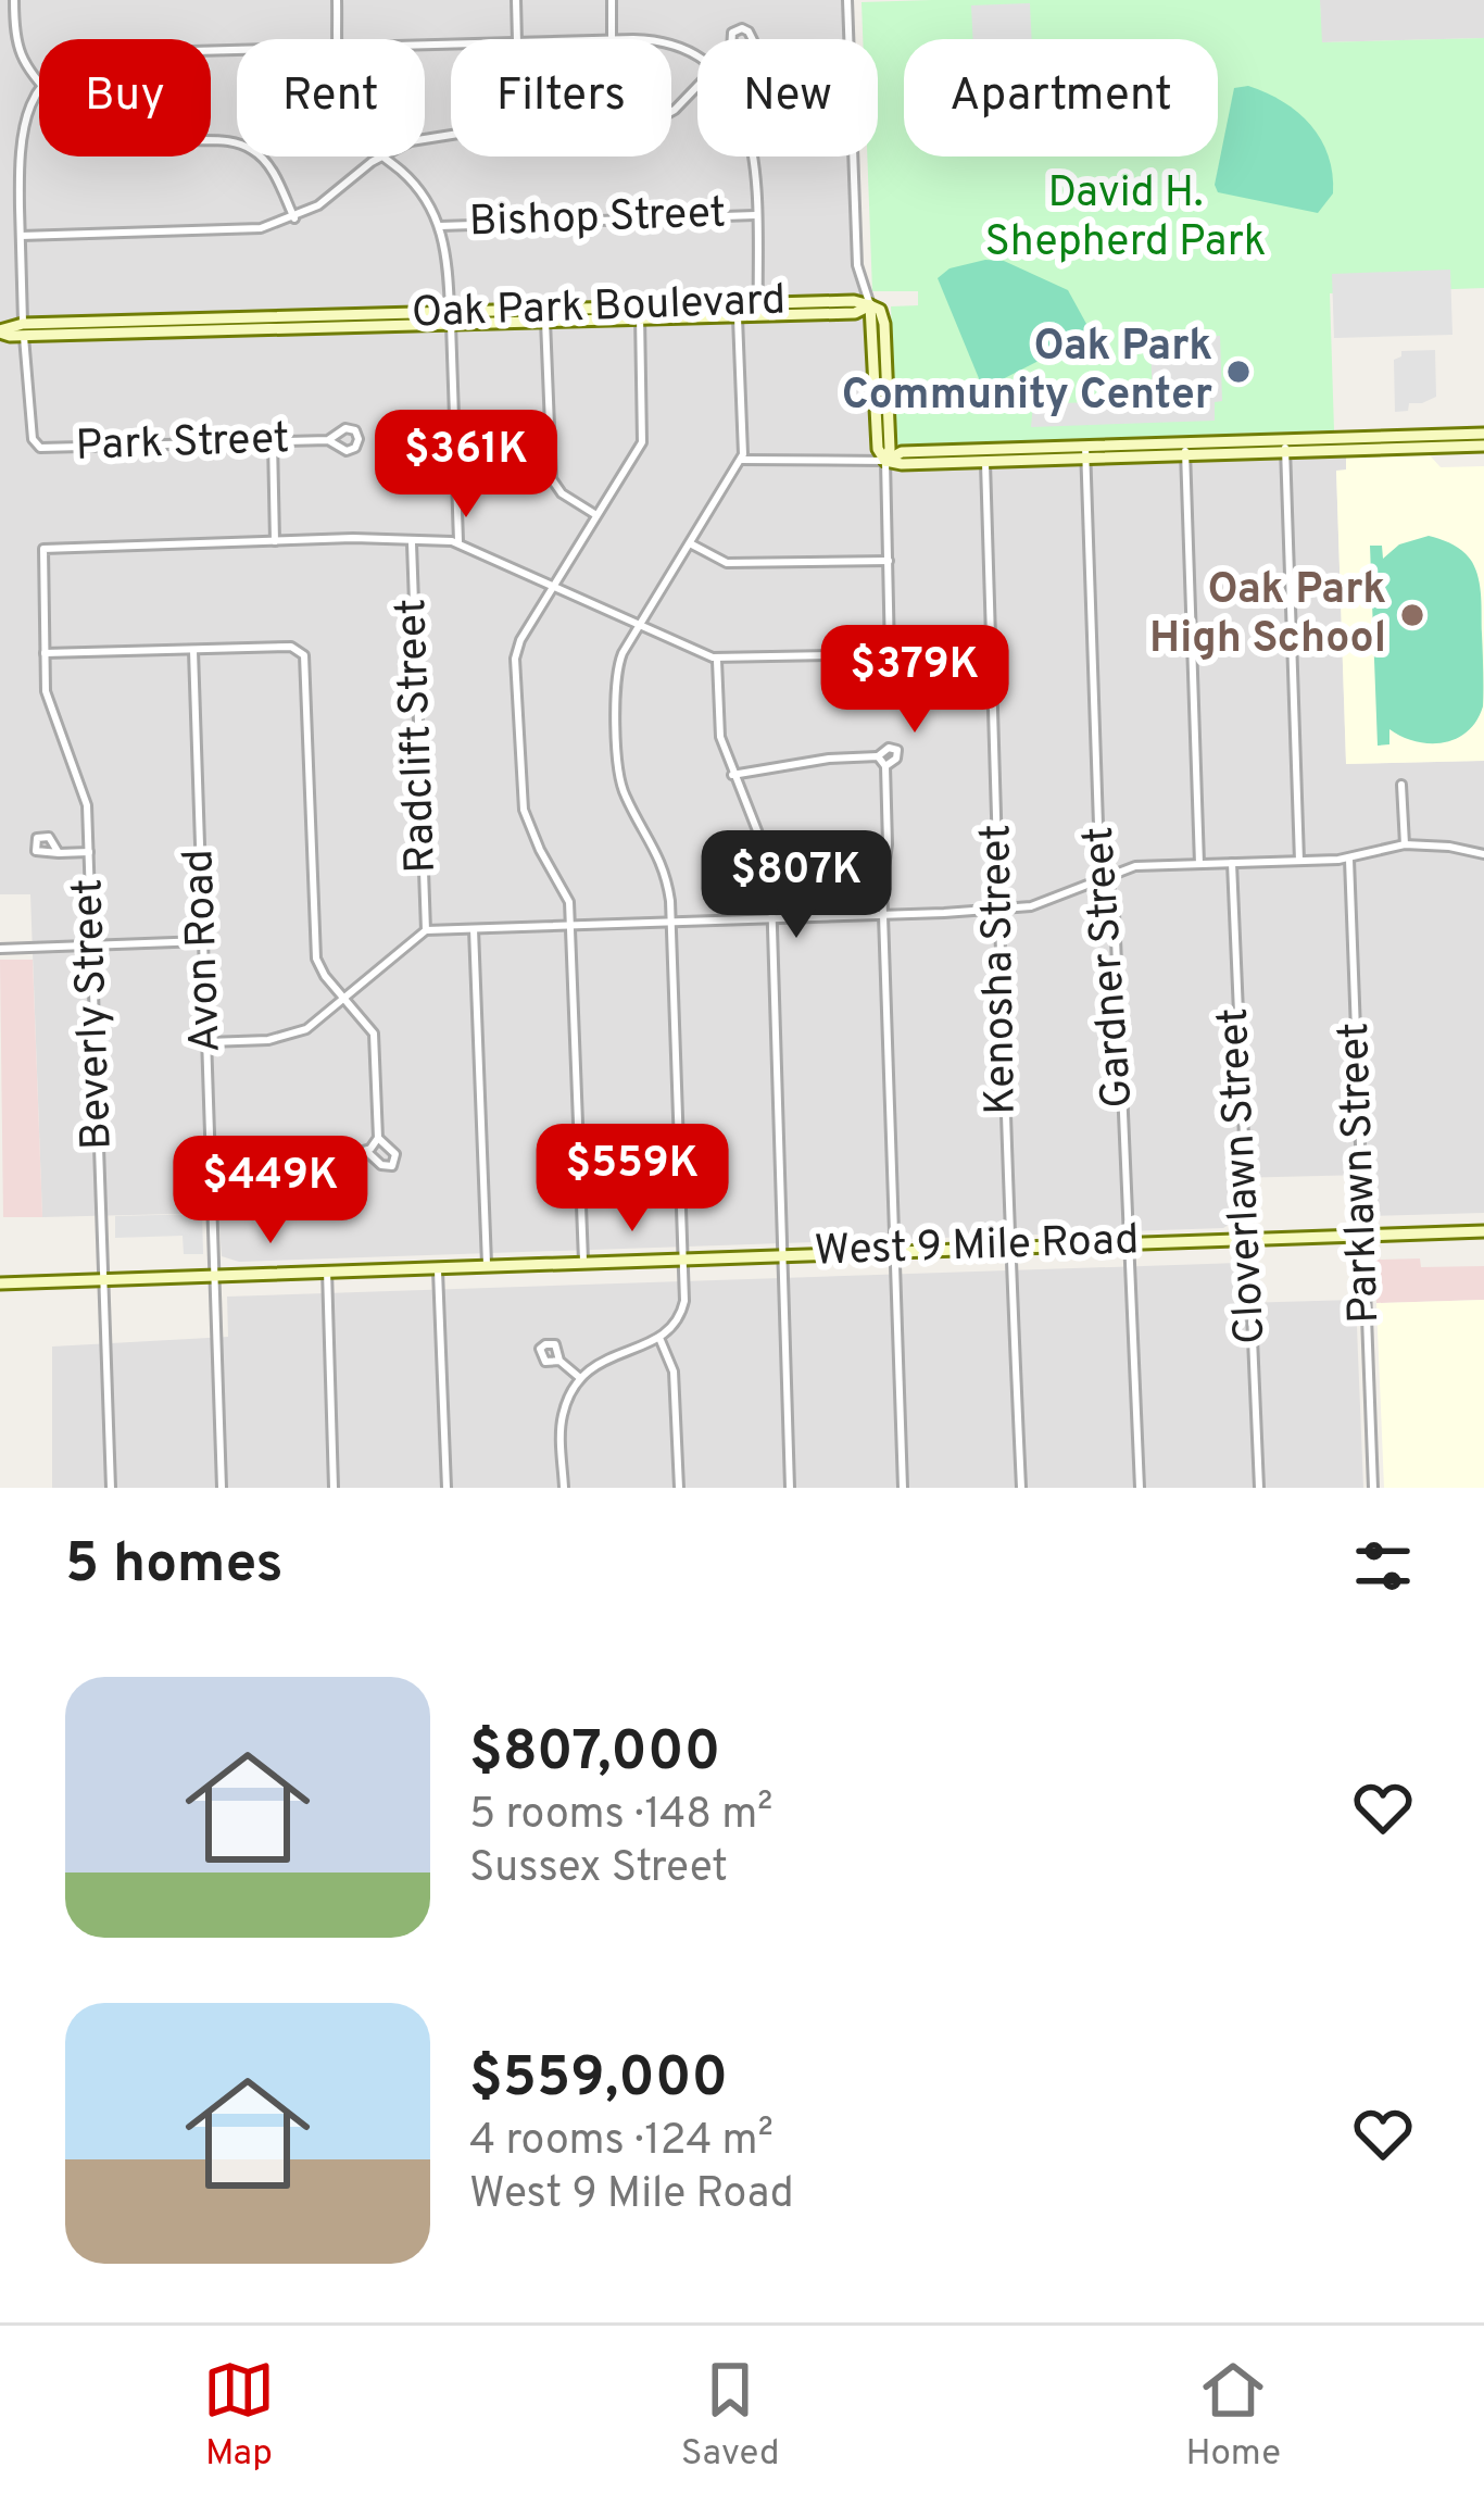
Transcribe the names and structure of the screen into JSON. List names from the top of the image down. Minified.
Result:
{"streets":{"street":["Bishop Street","Oak Park Boulevard","Park Street","Radclift Street","Avon Road","Gardner Street","Kenosha Street","Beverly Street","Parklawn Street","Cloverlawn Street","West 9 Mile Road"]},"crossings":[["Bishop Street","Radclift Street"],["Oak Park Boulevard","Park Street"],["Oak Park Boulevard","Radclift Street"],["Radclift Street","West 9 Mile Road"],["Avon Road","West 9 Mile Road"],["Gardner Street","West 9 Mile Road"],["Kenosha Street","West 9 Mile Road"],["Beverly Street","West 9 Mile Road"],["Parklawn Street","West 9 Mile Road"],["Cloverlawn Street","West 9 Mile Road"]],"parks":["David H. Shepherd Park"],"places":["Oak Park Community Center","Oak Park High School"],"page":{"chip":["Buy","Rent","Filters","New","Apartment"],"price":["$361K","$379K","$807K","$559K","$449K"],"heading":"5 homes","list":[{"name":"$807,000","note":"5 rooms · 148 m² · Sussex Street"},{"name":"$559,000","note":"4 rooms · 124 m² · West 9 Mile Road"}],"tabs":["Map","Saved","Home"]}}
